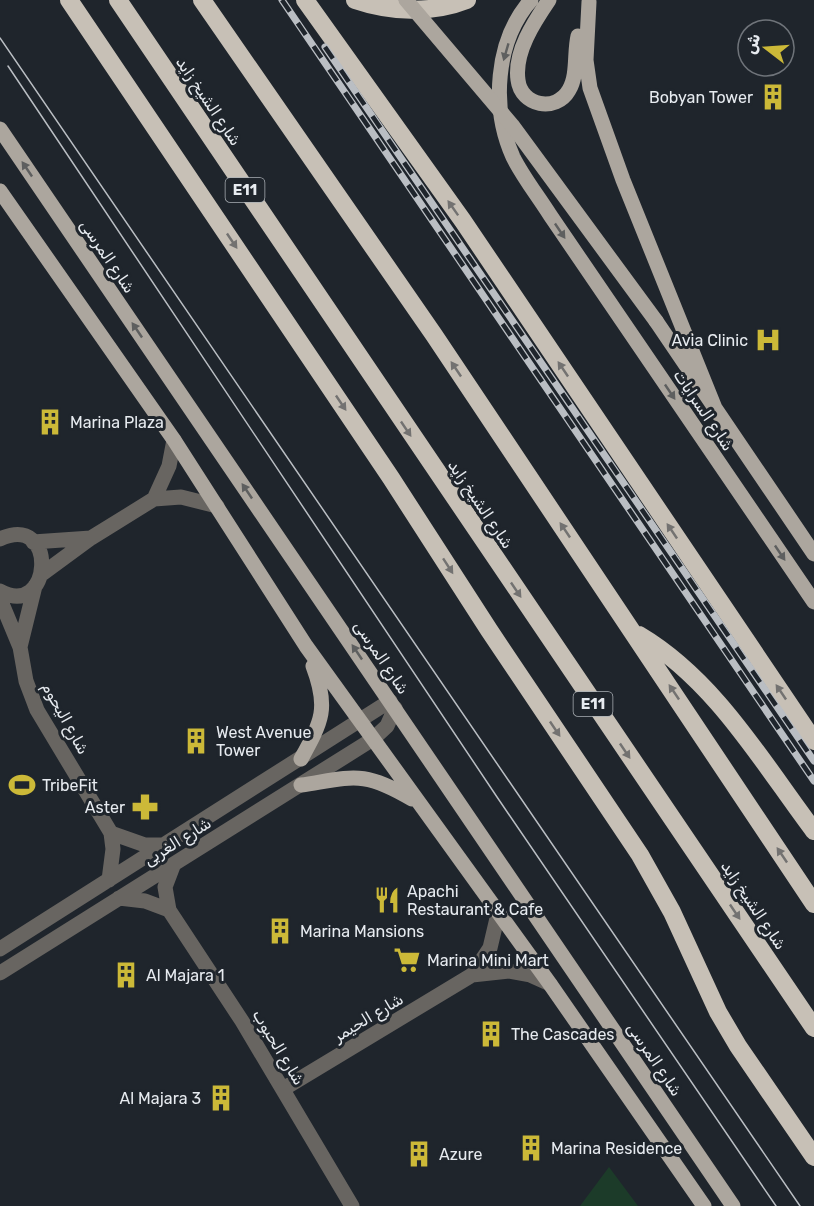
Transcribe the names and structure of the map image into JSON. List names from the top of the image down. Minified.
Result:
{"streets":{"highway":["شارع الشيخ زايد","E11"],"main road":["شارع المرسى","شارع السرايات"],"street":["شارع اليحوم","شارع الغربى","شارع الحيمر","شارع الحبوب"]},"crossings":[["شارع المرسى","شارع الغربى"],["شارع الحيمر","شارع الحبوب"]],"places":{"building":["Bobyan Tower","Marina Plaza","West Avenue Tower","Marina Mansions","Al Majara 1","The Cascades","Al Majara 3","Marina Residence","Azure"],"hospital":["Avia Clinic"],"sports":["TribeFit"],"pharmacy":["Aster"],"restaurant":["Apachi Restaurant & Cafe"],"supermarket":["Marina Mini Mart"]},"north":"left"}
